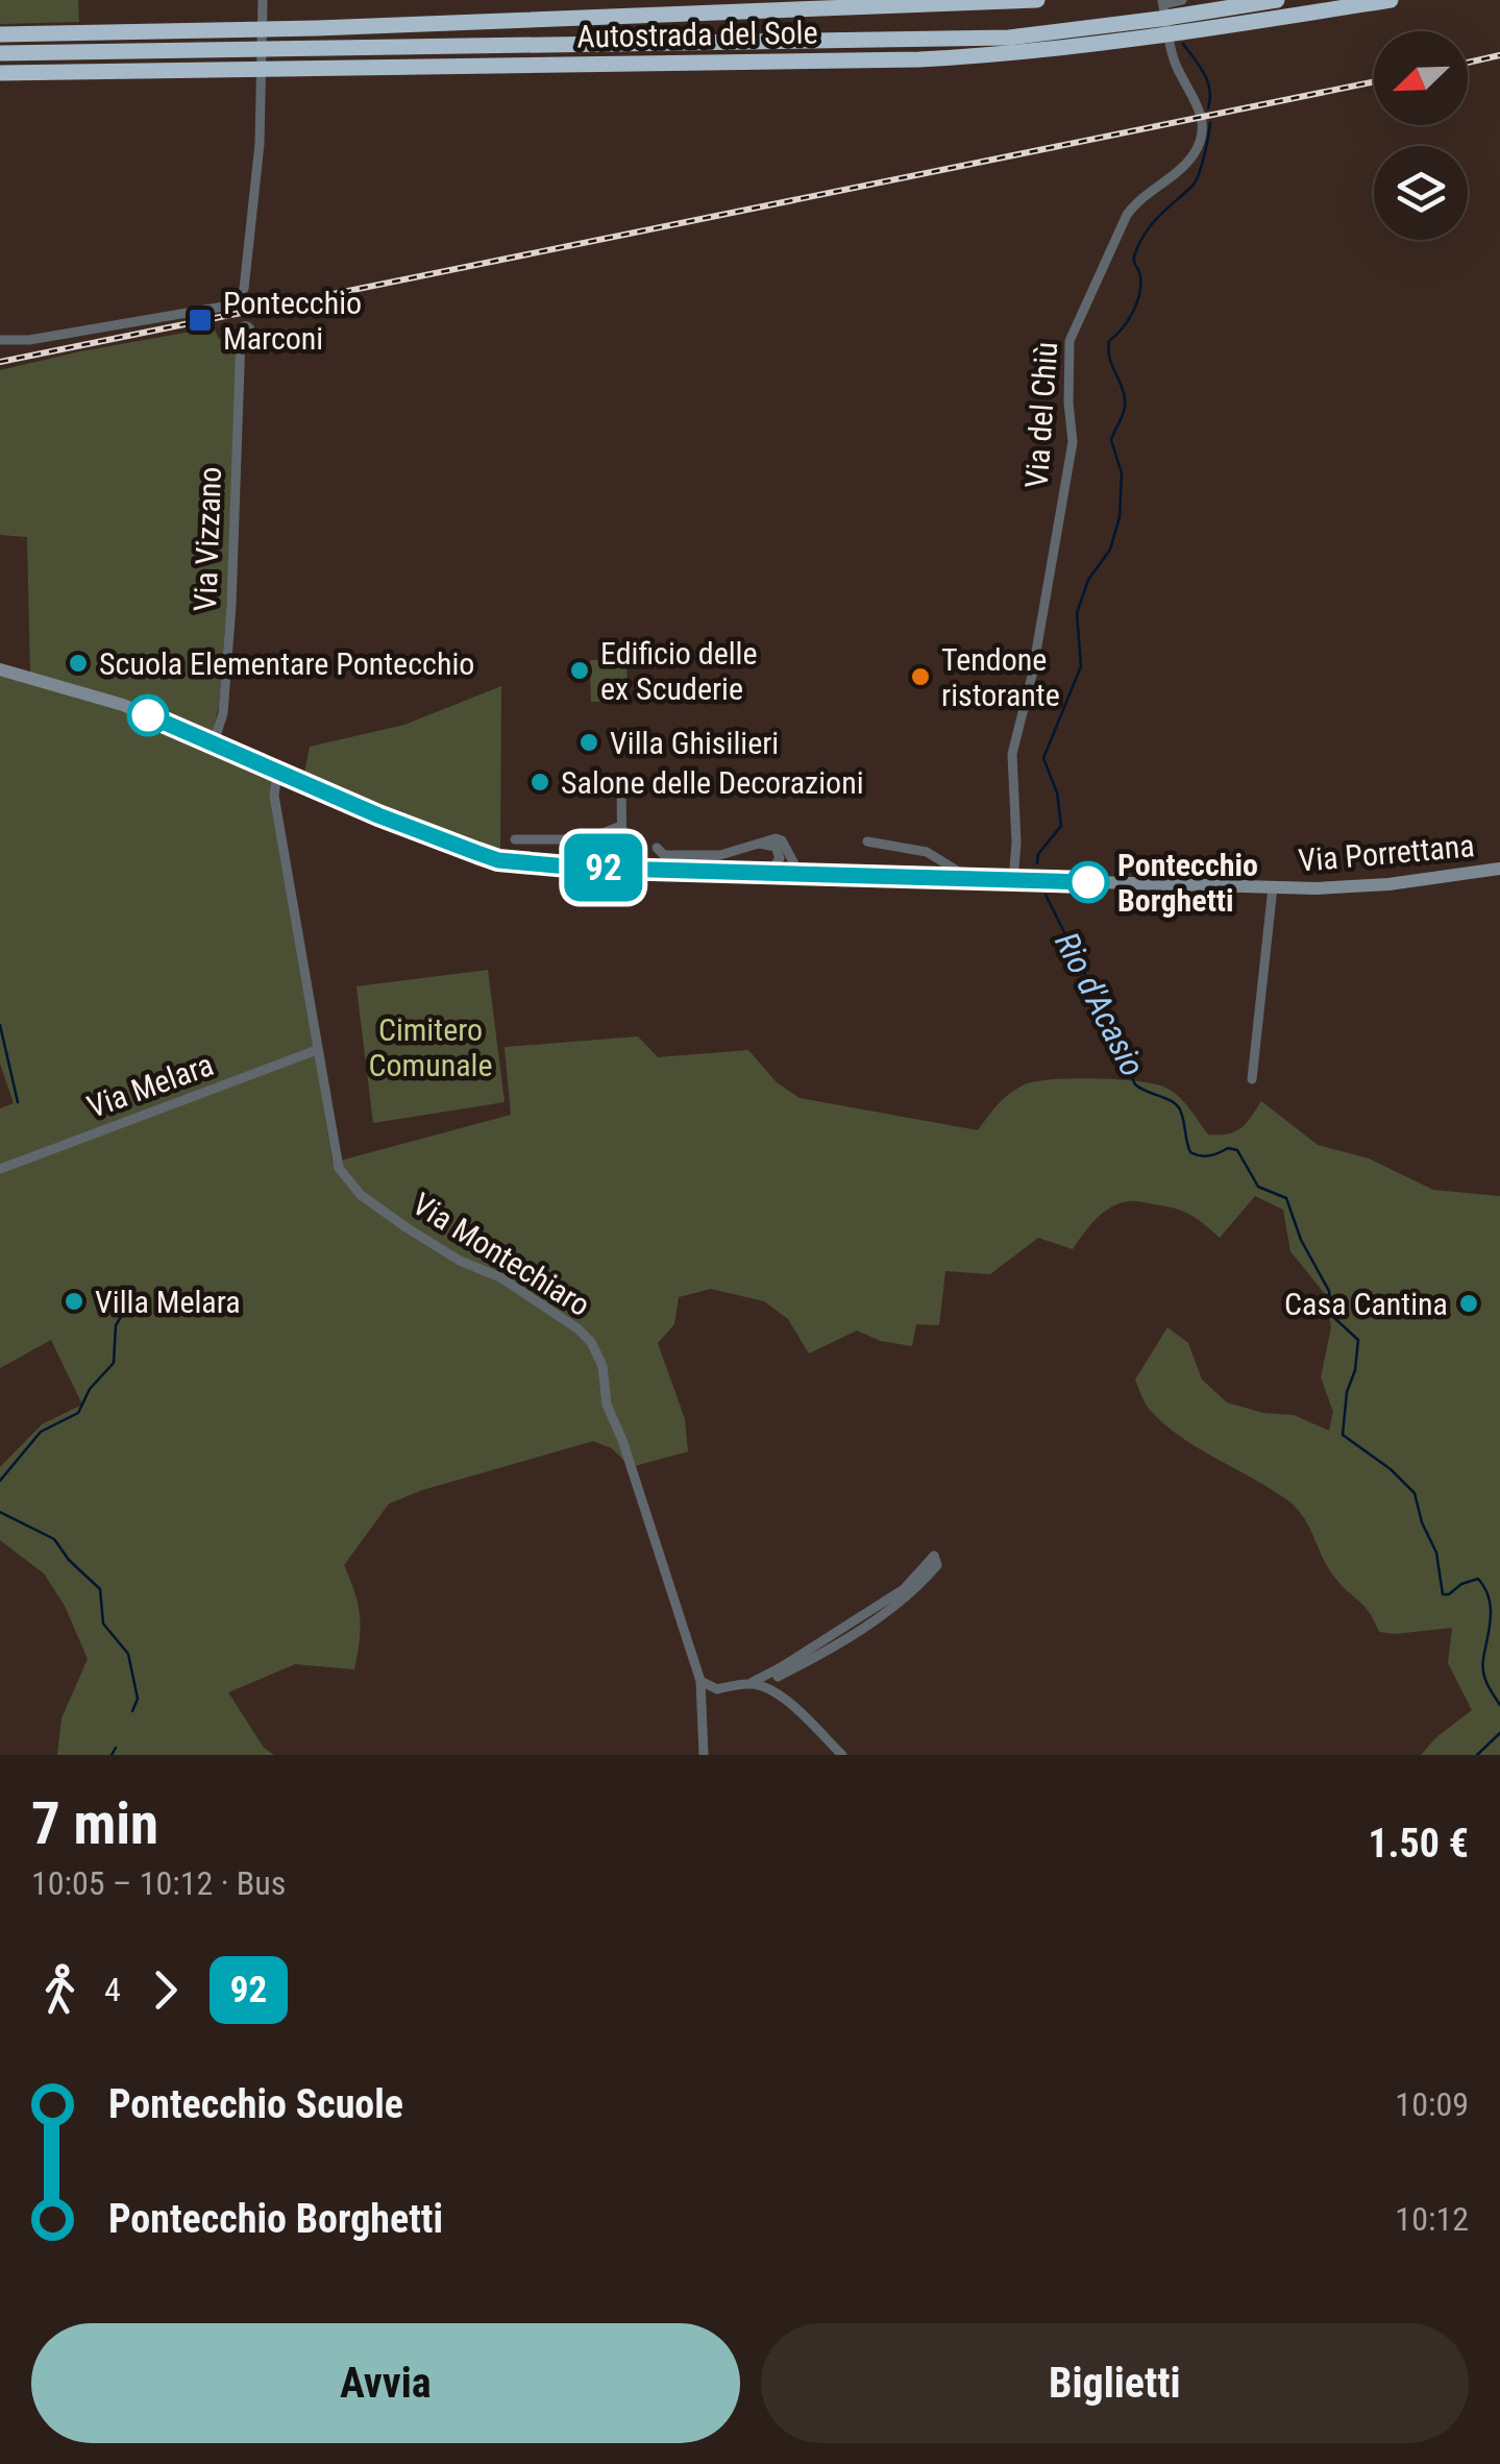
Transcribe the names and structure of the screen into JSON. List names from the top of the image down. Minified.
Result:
{"streets":{"highway":["Autostrada del Sole"],"main road":["Via Porrettana"],"street":["Via del Chiù","Via Vizzano","Via Melara","Via Montechiaro"]},"crossings":[["Autostrada del Sole","Via del Chiù"],["Via del Chiù","Via Porrettana"],["Via Vizzano","Via Porrettana"],["Via Porrettana","Via Montechiaro"],["Via Melara","Via Montechiaro"]],"water":["Rio d'Acasio"],"parks":["Cimitero Comunale"],"places":{"transit":["Pontecchio Marconi"],"other":["Scuola Elementare Pontecchio","Edificio delle ex Scuderie","Tendone ristorante","Villa Ghisilieri","Salone delle Decorazioni","Pontecchio Borghetti","Villa Melara","Casa Cantina"]},"lines":["bus line 92"],"north":"bottom left","page":{"on_map":"92","heading":["7 min","10:05 – 10:12 · Bus","1.50 €"],"legs":["4","92"],"list":[{"name":"Pontecchio Scuole","value":"10:09"},{"name":"Pontecchio Borghetti","value":"10:12"}],"buttons":["Avvia","Biglietti"]}}
